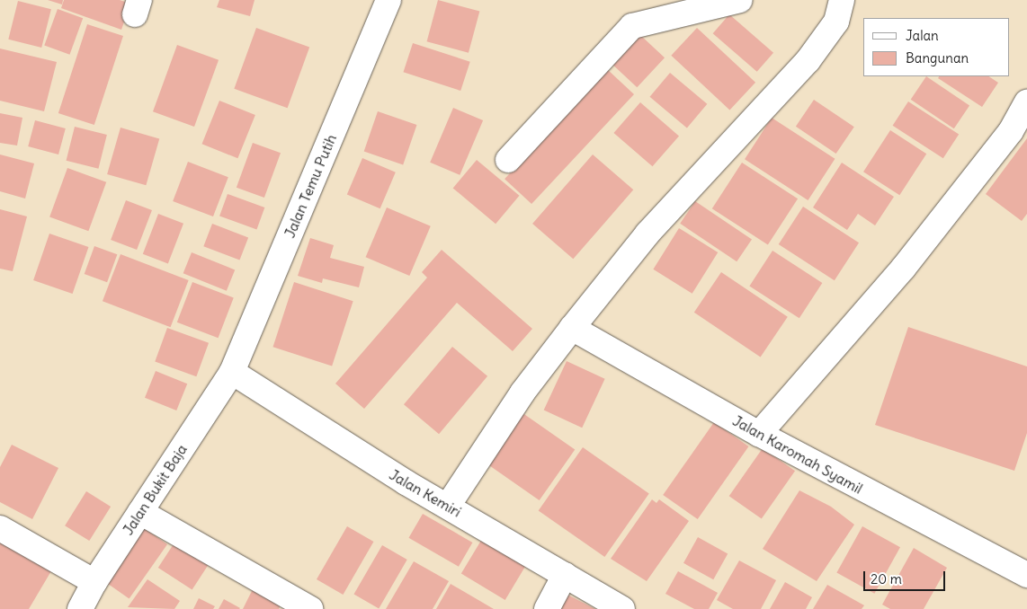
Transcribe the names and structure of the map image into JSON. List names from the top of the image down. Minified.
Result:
{"streets":{"street":["Jalan Temu Putih","Jalan Karomah Syamil","Jalan Bukit Baja","Jalan Kemiri"]},"crossings":[["Jalan Temu Putih","Jalan Bukit Baja"],["Jalan Temu Putih","Jalan Kemiri"],["Jalan Bukit Baja","Jalan Kemiri"]],"legend":["Jalan","Bangunan"],"scale_bar":"20 m"}
